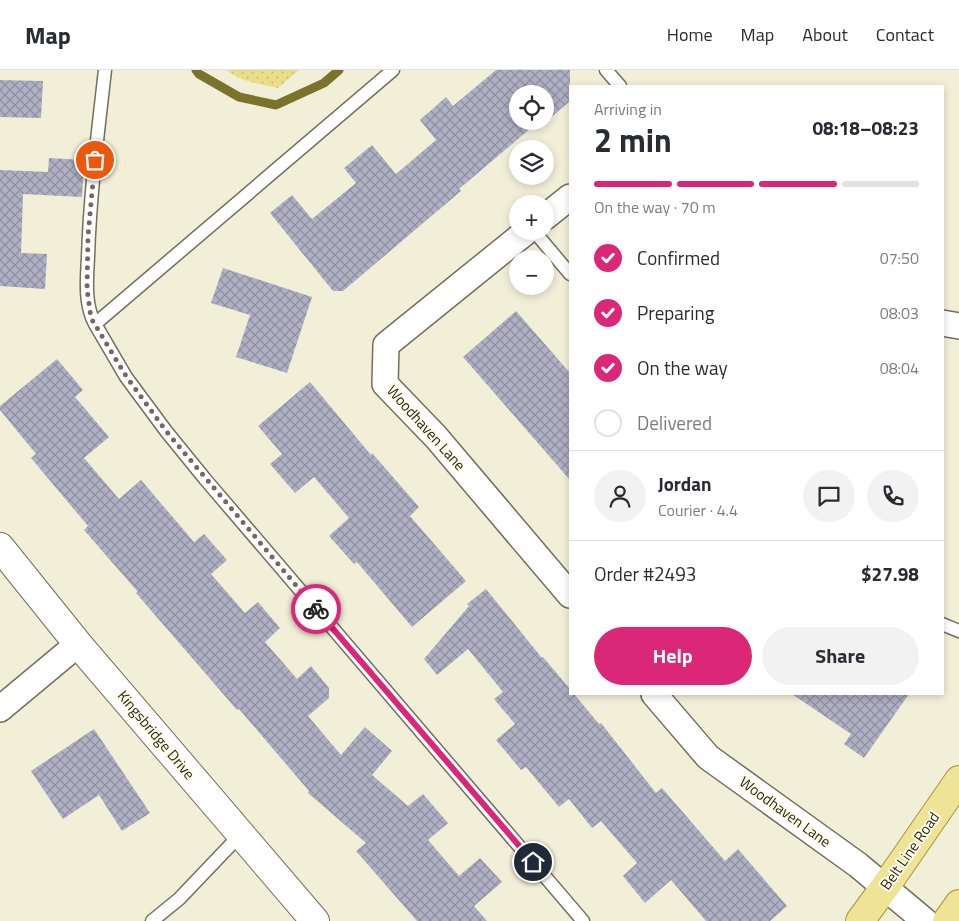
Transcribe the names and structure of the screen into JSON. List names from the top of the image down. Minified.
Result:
{"streets":{"main road":["Belt Line Road"],"street":["Woodhaven Lane","Kingsbridge Drive"]},"crossings":[["Woodhaven Lane","Belt Line Road"]],"page":{"header":"Map","nav":["Home","Map","About","Contact"],"map_buttons":["+","−"],"heading":["2 min","Arriving in","08:18–08:23"],"panel":["Jordan","Courier · 4.4","Order #2493","$27.98"],"bar":"On the way · 70 m","list":[["Confirmed","07:50"],["Preparing","08:03"],["On the way","08:04"],"Delivered"],"buttons":["Help","Share"]}}
